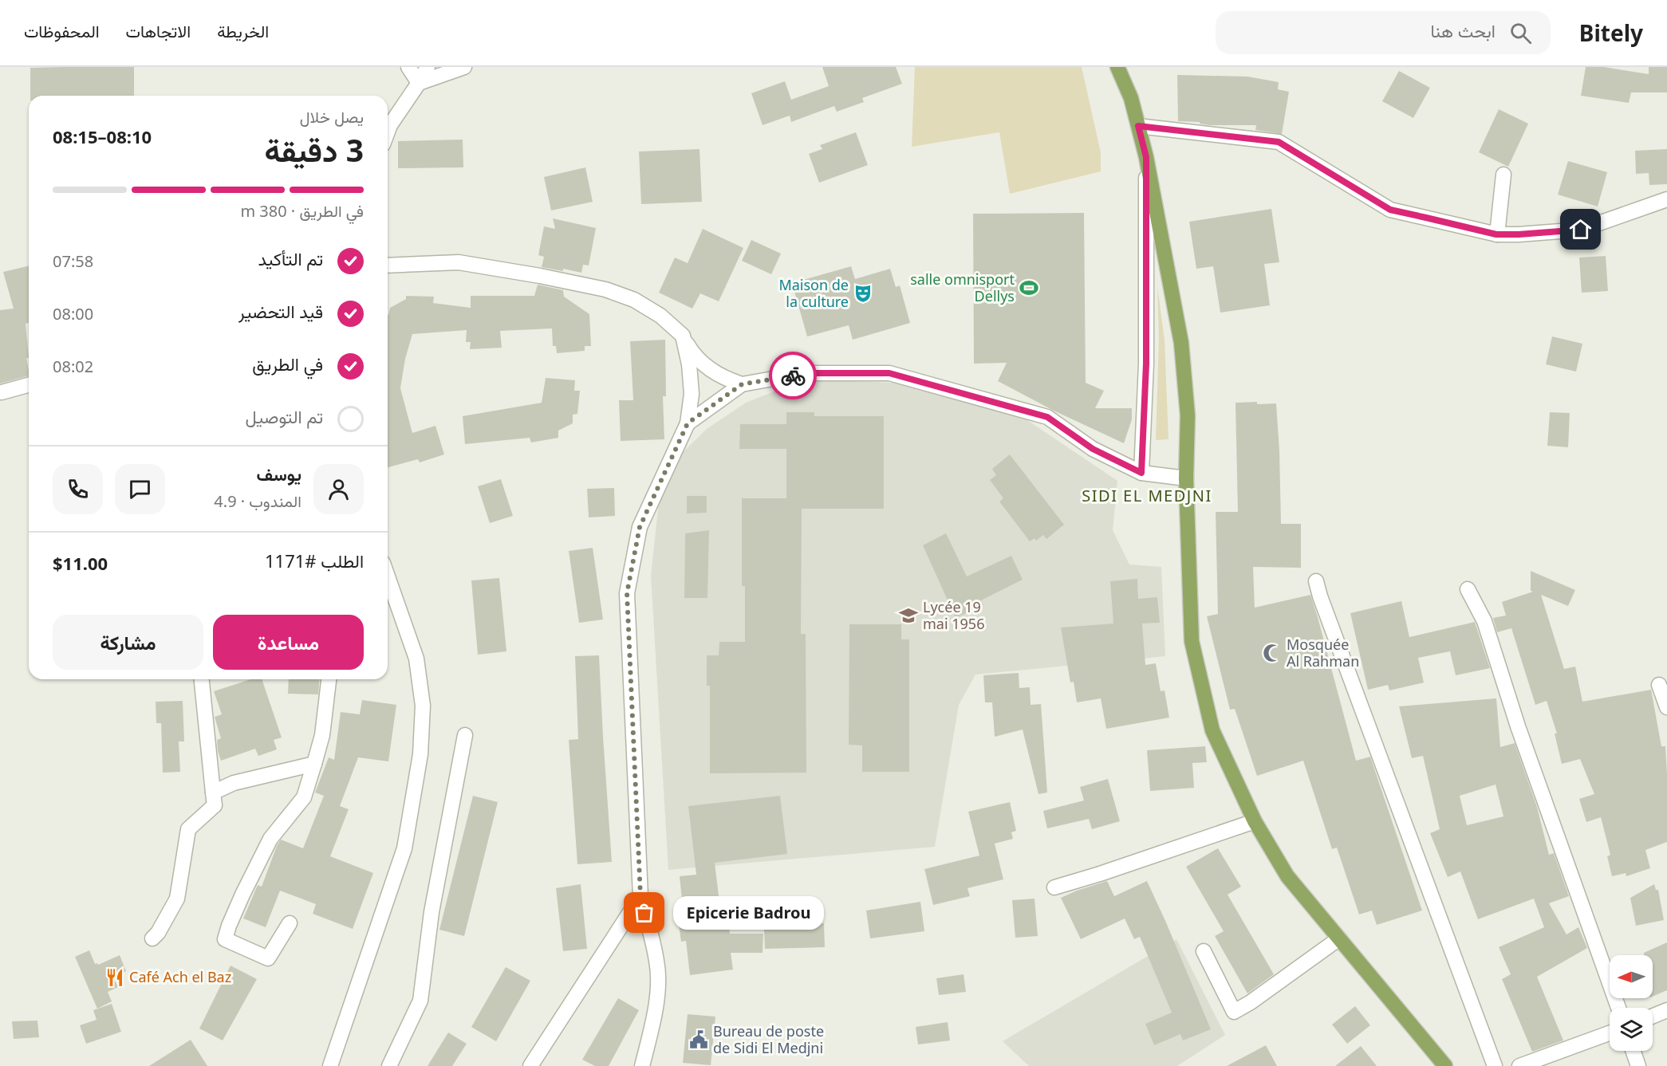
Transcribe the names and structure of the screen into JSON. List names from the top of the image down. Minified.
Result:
{"districts":["SIDI EL MEDJNI"],"places":{"sports":["salle omnisport Dellys"],"theatre":["Maison de la culture"],"school or university":["Lycée 19 mai 1956"],"mosque":["Mosquée Al Rahman"],"other":["Epicerie Badrou"],"restaurant":["Café Ach el Baz"],"public building":["Bureau de poste de Sidi El Medjni"]},"north":"left","page":{"header":"Bitely","search":"ابحث هنا","nav":["الخريطة","الاتجاهات","المحفوظات"],"heading":["3 دقيقة","يصل خلال","08:10–08:15"],"panel":["يوسف","المندوب · 4.9","الطلب #1171","$11.00"],"bar":"في الطريق · 380 m","list":[["تم التأكيد","07:58"],["قيد التحضير","08:00"],["في الطريق","08:02"],"تم التوصيل"],"buttons":["مساعدة","مشاركة"],"bubble":"Epicerie Badrou"}}
